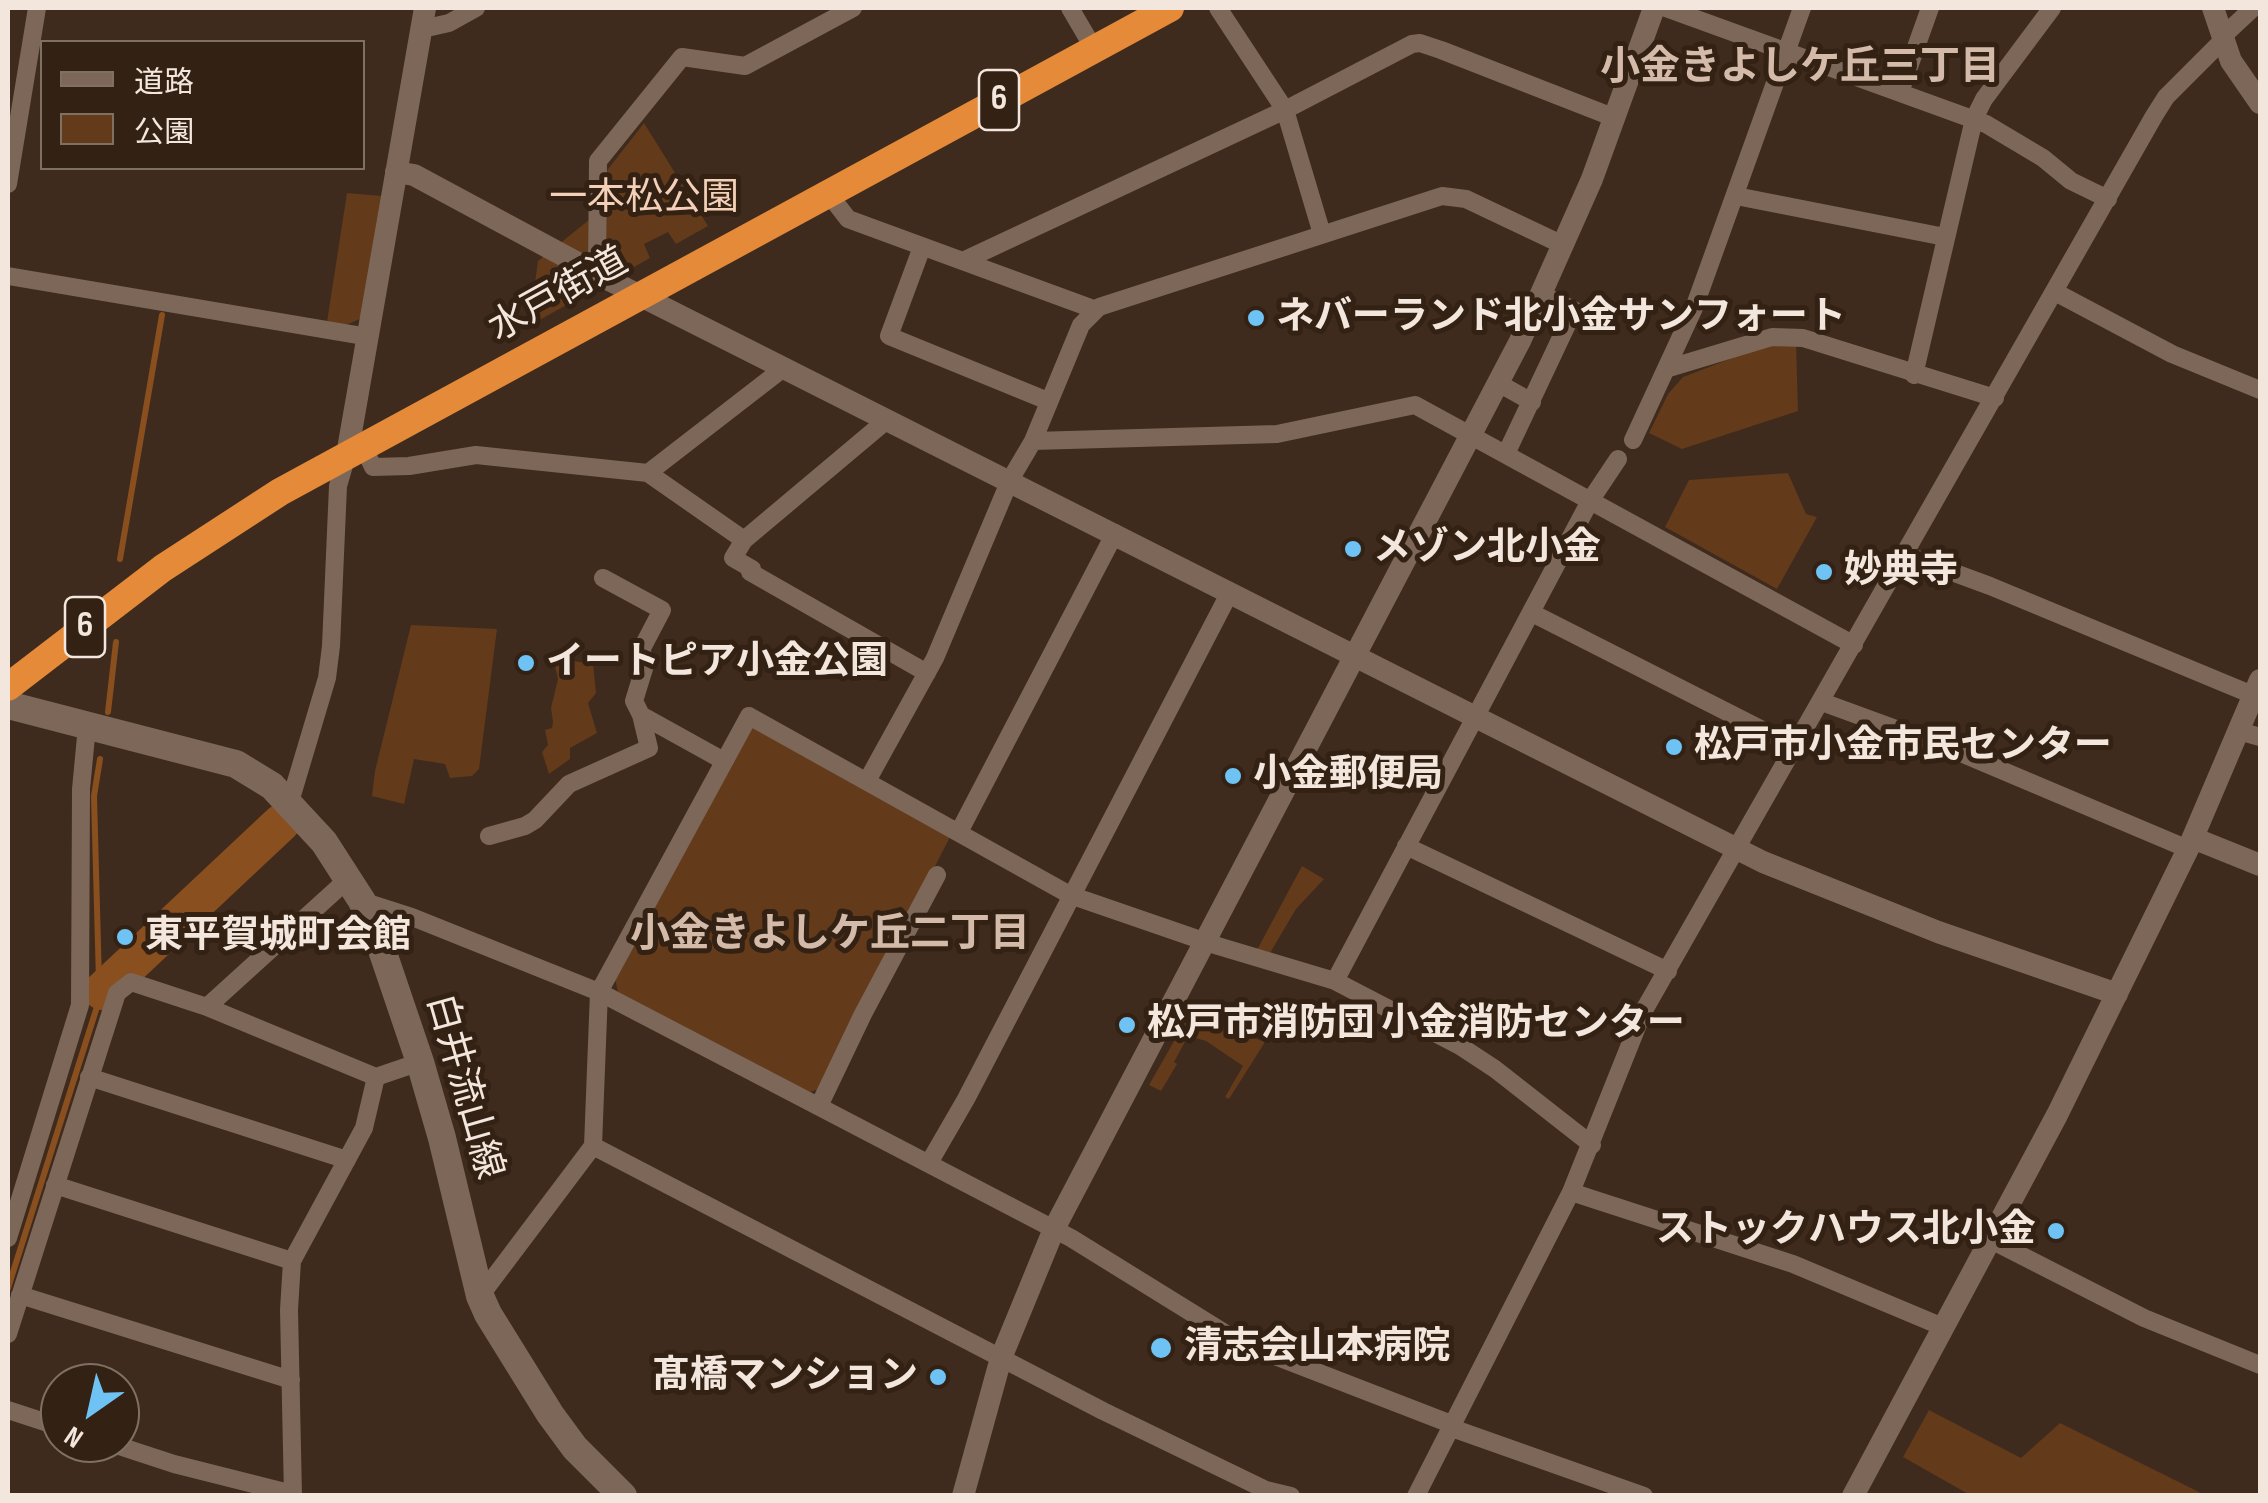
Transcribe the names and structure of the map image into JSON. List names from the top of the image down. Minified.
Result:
{"streets":{"highway":["6","水戸街道"],"main road":["白井流山線"]},"districts":["小金きよしケ丘三丁目","小金きよしケ丘二丁目"],"parks":["一本松公園"],"places":["ネバーランド北小金サンフォート","メゾン北小金","妙典寺","イートピア小金公園","松戸市小金市民センター","小金郵便局","東平賀城町会館","松戸市消防団 小金消防センター","ストックハウス北小金","清志会山本病院","髙橋マンション"],"legend":["道路","公園"],"north":"bottom left"}
